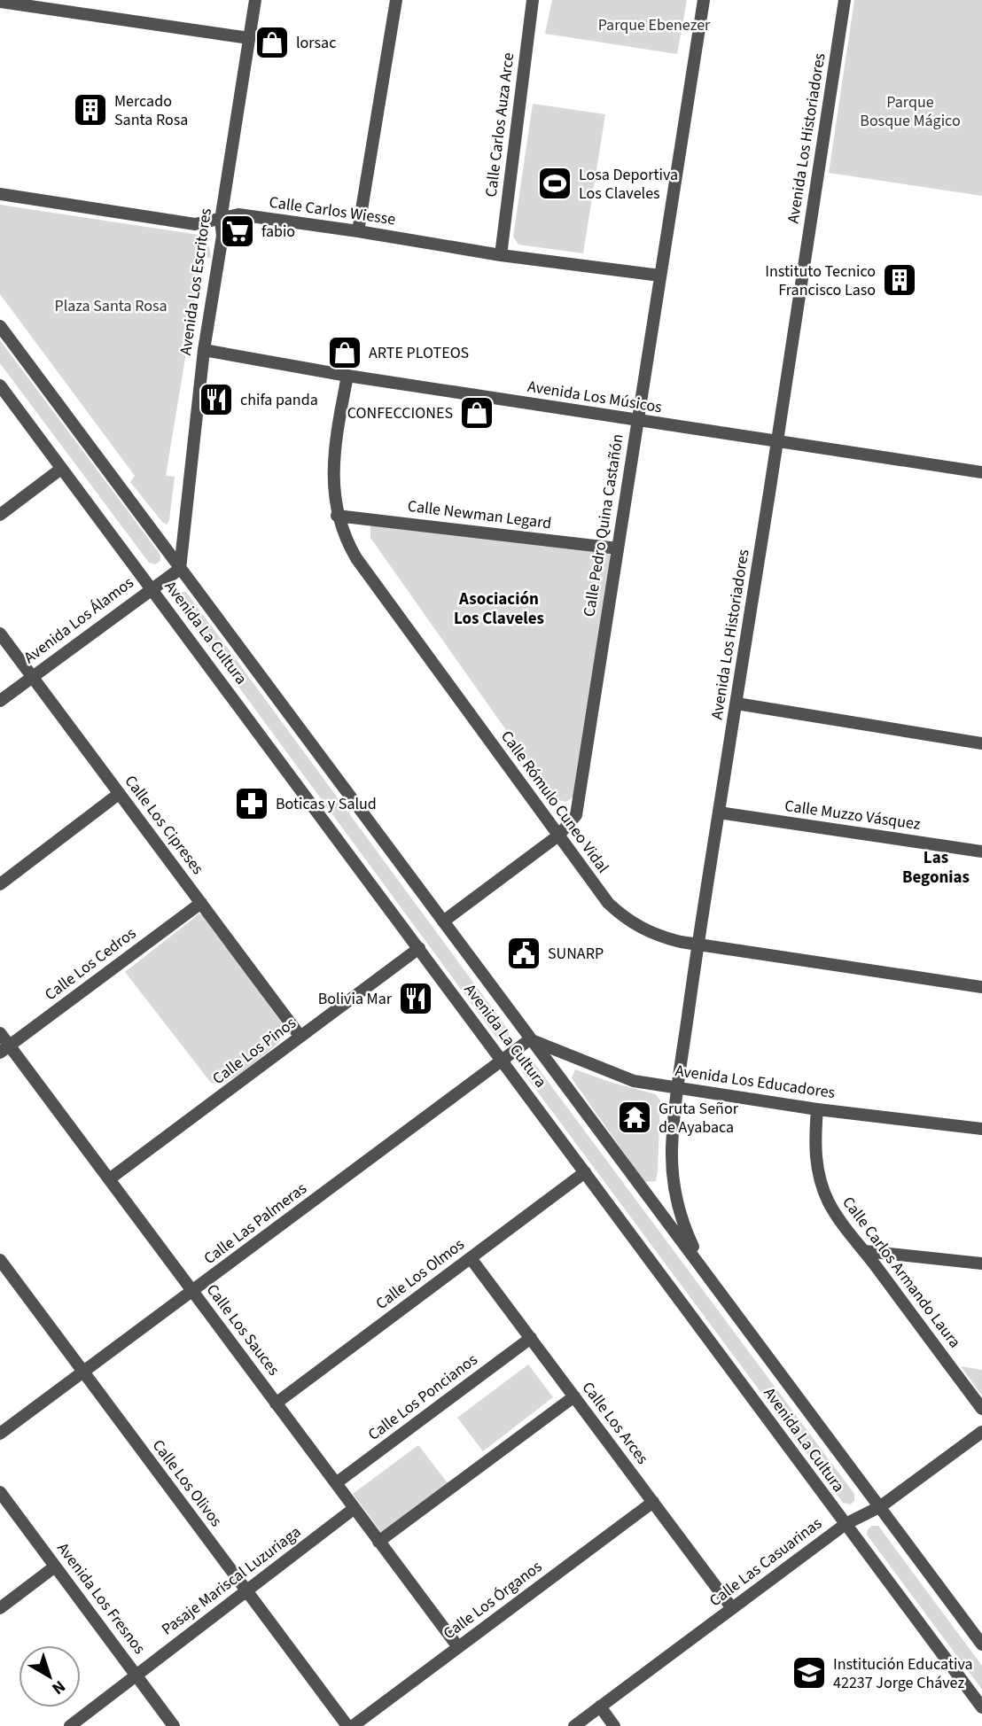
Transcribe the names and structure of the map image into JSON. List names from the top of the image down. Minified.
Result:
{"streets":{"street":["Calle Carlos Auza Arce","Avenida Los Historiadores","Calle Carlos Wiesse","Avenida Los Escritores","Avenida Los Músicos","Calle Newman Legard","Calle Pedro Quina Castañón","Avenida Los Álamos","Avenida La Cultura","Calle Rómulo Cuneo Vidal","Calle Muzzo Vásquez","Calle Los Cipreses","Calle Los Cedros","Calle Los Pinos","Avenida Los Educadores","Calle Las Palmeras","Calle Carlos Armando Laura","Calle Los Olmos","Calle Los Sauces","Calle Los Poncianos","Calle Los Arces","Calle Los Olivos","Calle Las Casuarinas","Pasaje Mariscal Luzuriaga","Avenida Los Fresnos","Calle Los Órganos"]},"crossings":[["Calle Carlos Auza Arce","Calle Carlos Wiesse"],["Avenida Los Historiadores","Avenida Los Músicos"],["Avenida Los Historiadores","Avenida La Cultura"],["Avenida Los Historiadores","Calle Rómulo Cuneo Vidal"],["Avenida Los Historiadores","Calle Muzzo Vásquez"],["Avenida Los Historiadores","Avenida Los Educadores"],["Calle Carlos Wiesse","Avenida Los Escritores"],["Calle Carlos Wiesse","Calle Pedro Quina Castañón"],["Avenida Los Escritores","Avenida Los Músicos"],["Avenida Los Escritores","Avenida Los Álamos"],["Avenida Los Escritores","Avenida La Cultura"],["Avenida Los Músicos","Calle Pedro Quina Castañón"],["Avenida Los Músicos","Calle Rómulo Cuneo Vidal"],["Calle Newman Legard","Calle Pedro Quina Castañón"],["Calle Newman Legard","Calle Rómulo Cuneo Vidal"],["Calle Pedro Quina Castañón","Avenida La Cultura"],["Calle Pedro Quina Castañón","Calle Rómulo Cuneo Vidal"],["Avenida Los Álamos","Avenida La Cultura"],["Avenida Los Álamos","Calle Los Cipreses"],["Avenida La Cultura","Calle Los Pinos"],["Avenida La Cultura","Avenida Los Educadores"],["Avenida La Cultura","Calle Las Palmeras"],["Avenida La Cultura","Calle Los Olmos"],["Avenida La Cultura","Calle Las Casuarinas"],["Calle Los Cipreses","Calle Los Cedros"],["Calle Los Cipreses","Calle Los Pinos"],["Calle Los Cedros","Calle Los Sauces"],["Calle Los Pinos","Calle Los Sauces"],["Avenida Los Educadores","Calle Las Palmeras"],["Avenida Los Educadores","Calle Carlos Armando Laura"],["Calle Las Palmeras","Calle Los Sauces"],["Calle Las Palmeras","Calle Los Olivos"],["Calle Los Olmos","Calle Los Sauces"],["Calle Los Olmos","Calle Los Arces"],["Calle Los Sauces","Calle Los Poncianos"],["Calle Los Sauces","Pasaje Mariscal Luzuriaga"],["Calle Los Sauces","Calle Los Órganos"],["Calle Los Poncianos","Calle Los Arces"],["Calle Los Arces","Calle Las Casuarinas"],["Calle Los Arces","Calle Los Órganos"],["Calle Los Olivos","Pasaje Mariscal Luzuriaga"],["Pasaje Mariscal Luzuriaga","Avenida Los Fresnos"]],"districts":["Asociación Los Claveles","Las Begonias"],"parks":["Parque Ebenezer","Parque Bosque Mágico","Plaza Santa Rosa"],"places":{"shop":["lorsac","ARTE PLOTEOS","CONFECCIONES"],"building":["Mercado Santa Rosa","Instituto Tecnico Francisco Laso"],"sports":["Losa Deportiva Los Claveles"],"supermarket":["fabio"],"restaurant":["chifa panda","Bolivia Mar"],"pharmacy":["Boticas y Salud"],"public building":["SUNARP"],"temple":["Gruta Señor de Ayabaca"],"school or university":["Institución Educativa 42237 Jorge Chávez"]},"north":"bottom right"}
